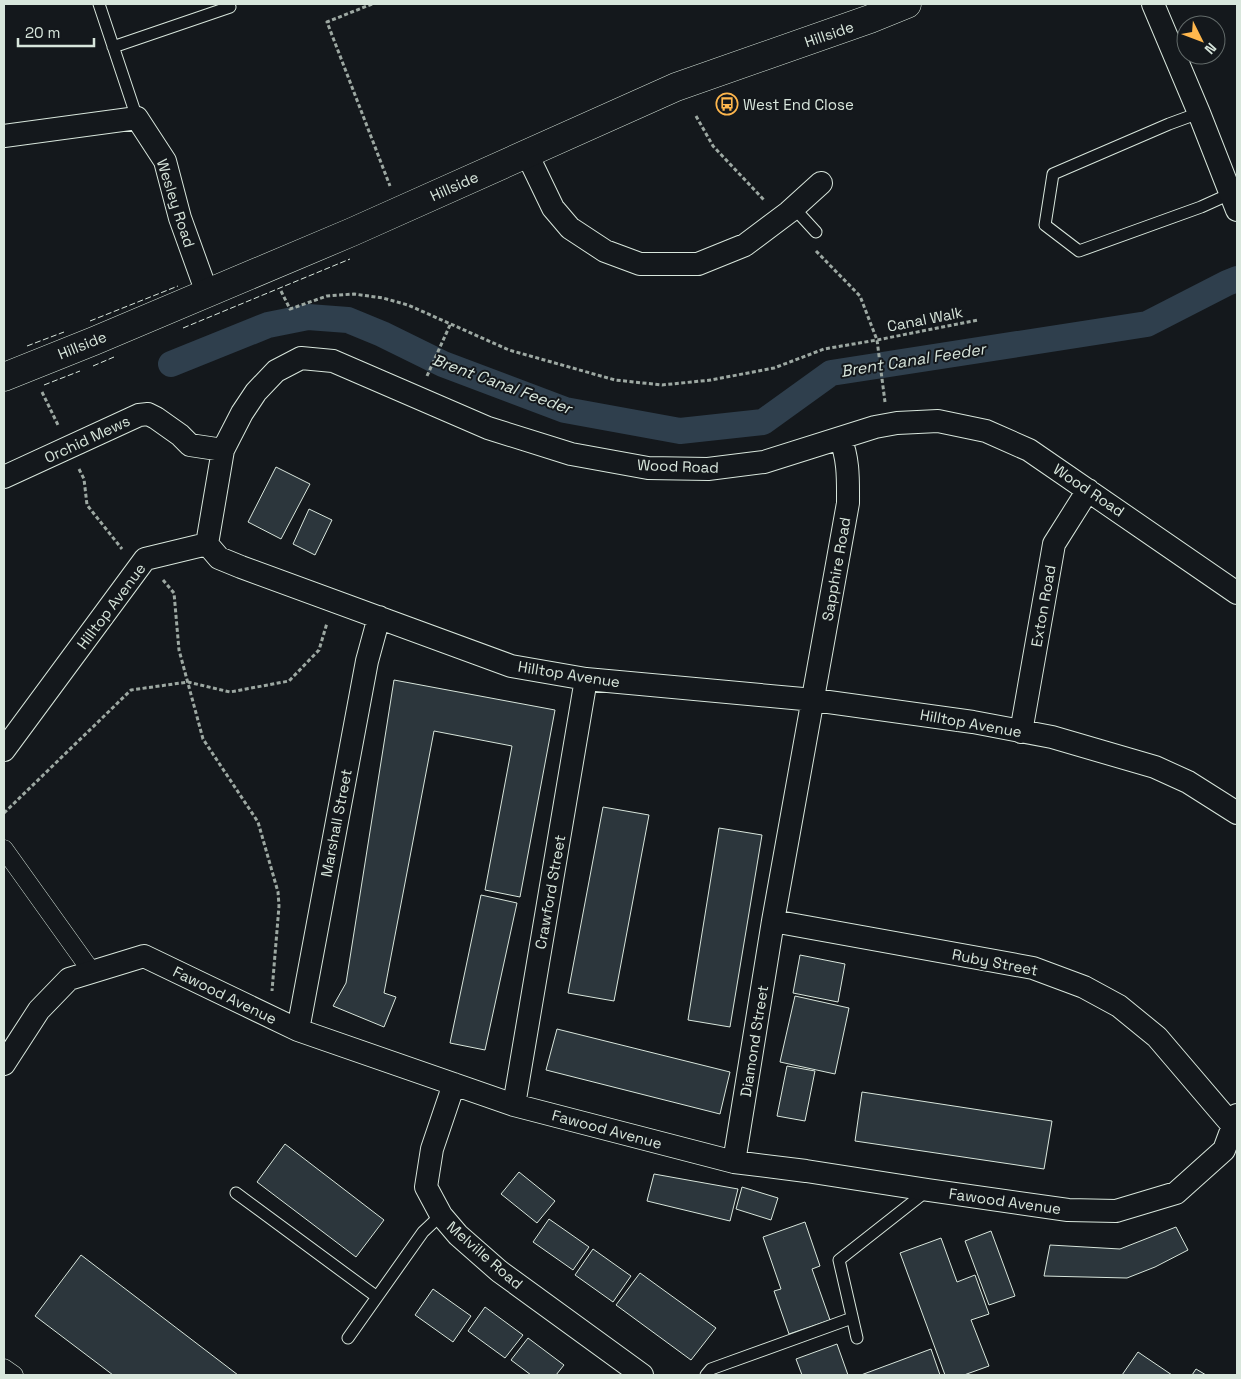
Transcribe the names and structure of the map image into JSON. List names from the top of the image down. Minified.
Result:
{"streets":{"main road":["Hillside"],"street":["Wesley Road","Orchid Mews","Wood Road","Sapphire Road","Hilltop Avenue","Exton Road","Marshall Street","Crawford Street","Ruby Street","Fawood Avenue","Diamond Street","Melville Road"],"path":["Canal Walk"]},"crossings":[["Hillside","Wesley Road"],["Orchid Mews","Wood Road"],["Wood Road","Sapphire Road"],["Wood Road","Hilltop Avenue"],["Wood Road","Exton Road"],["Sapphire Road","Hilltop Avenue"],["Sapphire Road","Diamond Street"],["Hilltop Avenue","Exton Road"],["Hilltop Avenue","Marshall Street"],["Hilltop Avenue","Crawford Street"],["Hilltop Avenue","Diamond Street"],["Marshall Street","Fawood Avenue"],["Crawford Street","Fawood Avenue"],["Ruby Street","Fawood Avenue"],["Ruby Street","Diamond Street"],["Fawood Avenue","Diamond Street"],["Fawood Avenue","Melville Road"]],"water":["Brent Canal Feeder"],"places":{"bus stop":["West End Close"]},"scale_bar":"20 m","north":"bottom right"}
